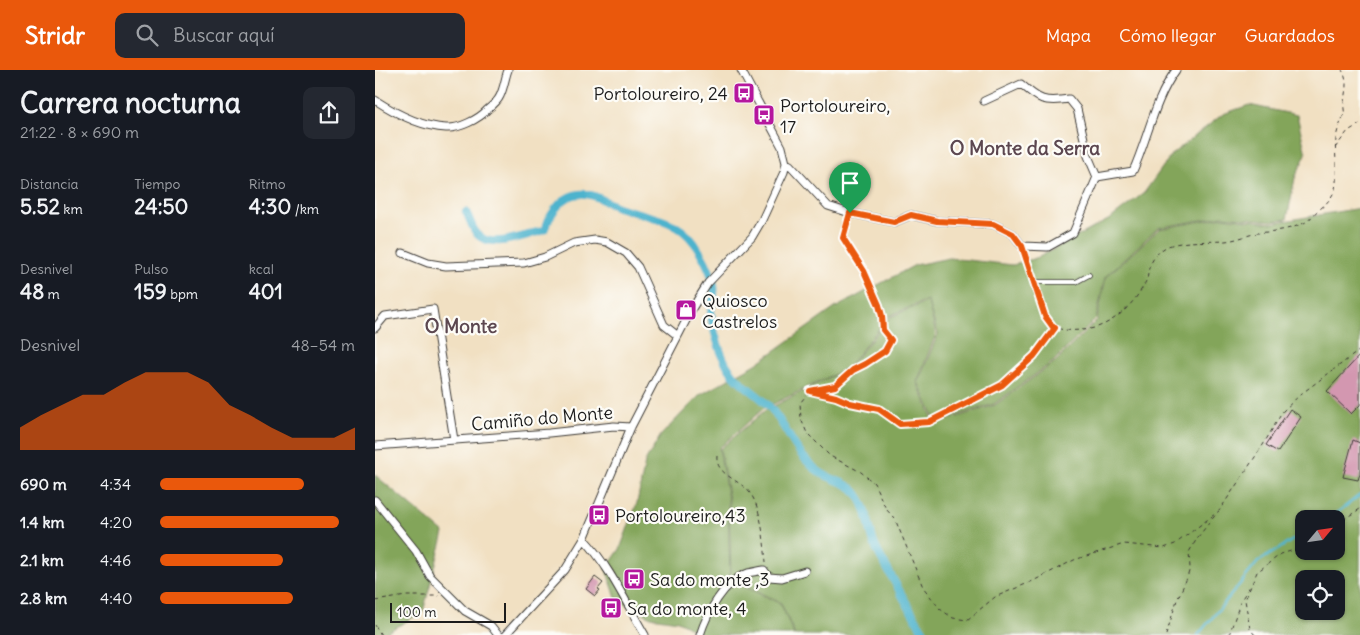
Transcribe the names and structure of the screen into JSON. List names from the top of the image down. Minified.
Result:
{"streets":{"street":["Camiño do Monte"]},"districts":["O Monte da Serra","O Monte"],"places":{"bus stop":["Portoloureiro, 24","Portoloureiro, 17","Portoloureiro,43","Sa do monte ,3","Sa do monte, 4"],"shop":["Quiosco Castrelos"]},"scale_bar":"100 m","north":"top right","page":{"header":"Stridr","search":"Buscar aquí","nav":["Mapa","Cómo llegar","Guardados"],"heading":["Carrera nocturna","21:22 · 8 × 690 m"],"stats":[["Distancia","5.52 km"],["Tiempo","24:50"],["Ritmo","4:30 /km"],["Desnivel","48 m"],["Pulso","159 bpm"],["kcal","401"]],"chart":["Desnivel","48–54 m"],"list":[{"name":"690 m","note":"4:34"},{"name":"1.4 km","note":"4:20"},{"name":"2.1 km","note":"4:46"},{"name":"2.8 km","note":"4:40"}],"scale":"100 m"}}
